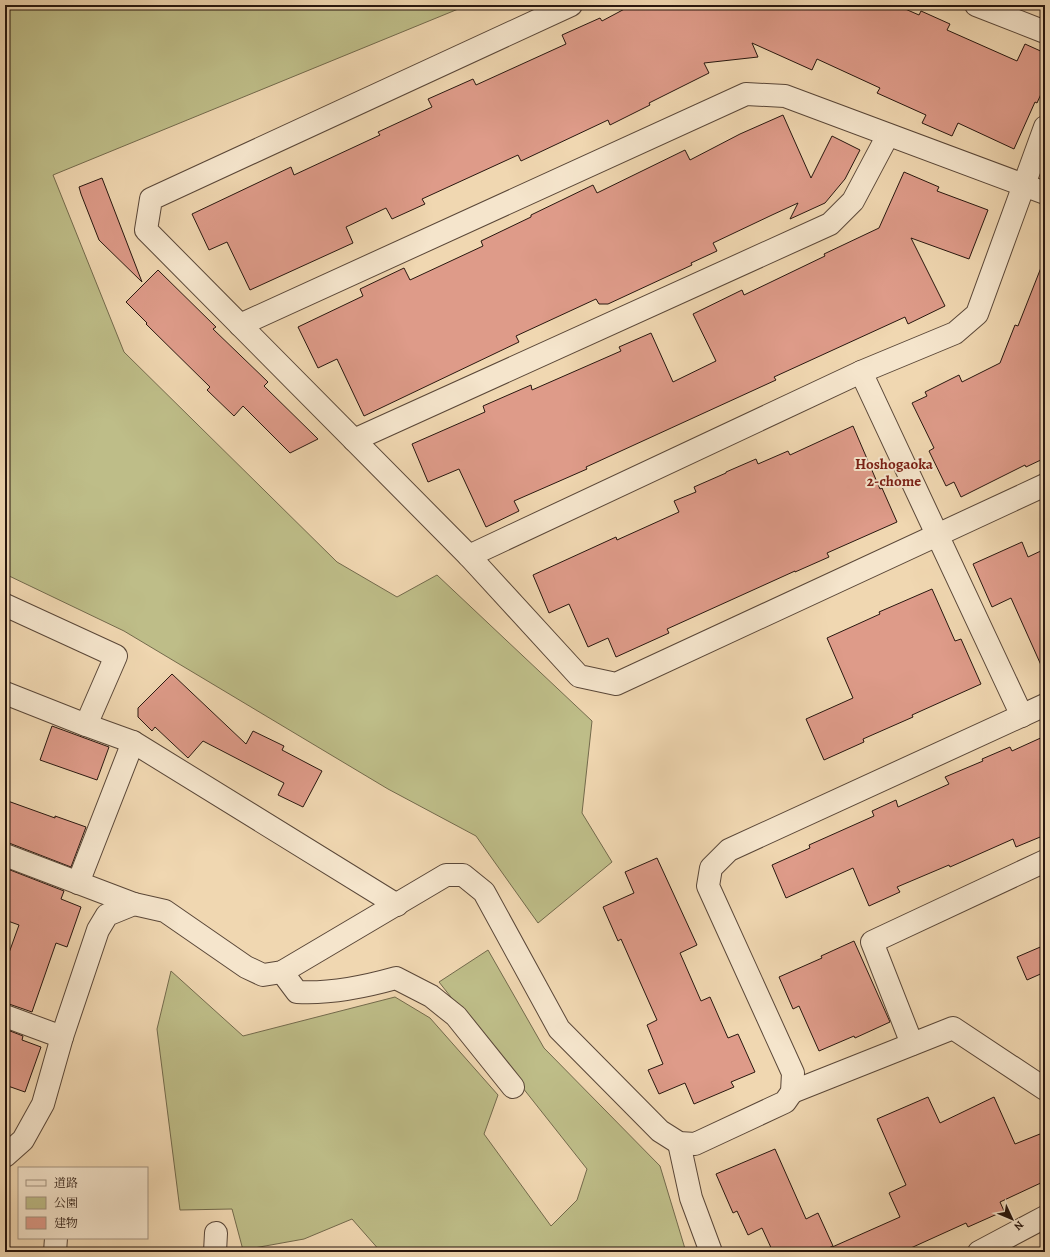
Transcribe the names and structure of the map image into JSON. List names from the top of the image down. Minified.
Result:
{"districts":["Hoshogaoka 2-chome"],"legend":["道路","公園","建物"],"north":"bottom right"}
